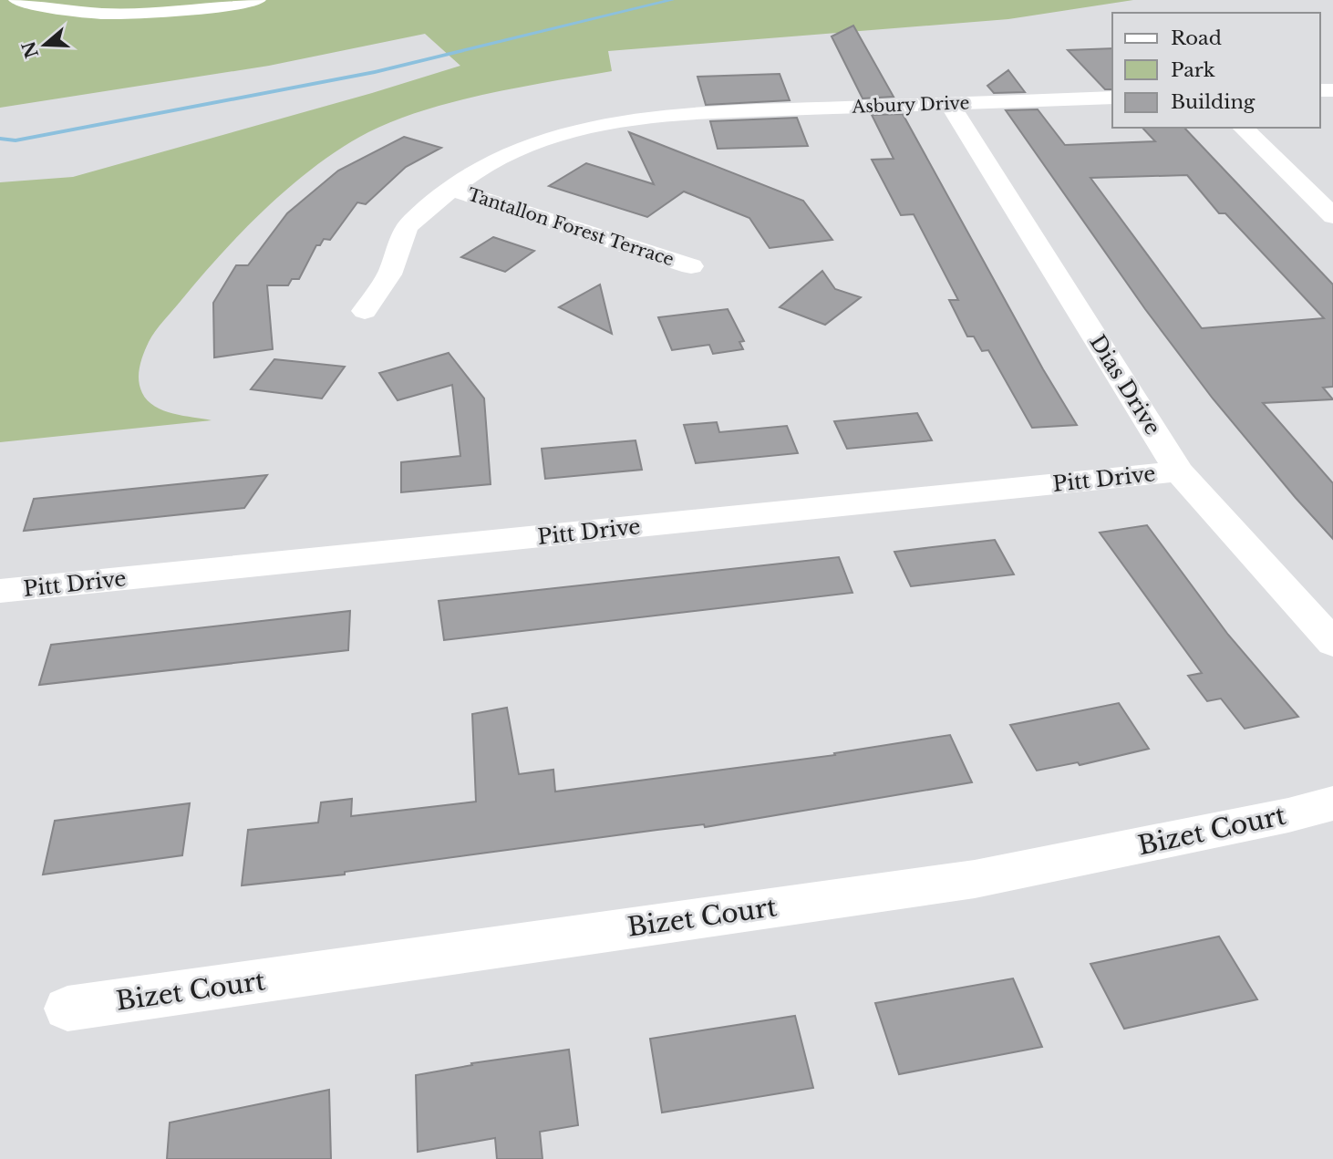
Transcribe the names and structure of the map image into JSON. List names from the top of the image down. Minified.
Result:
{"streets":{"street":["Asbury Drive","Tantallon Forest Terrace","Dias Drive","Pitt Drive","Bizet Court"]},"crossings":[["Asbury Drive","Tantallon Forest Terrace"],["Asbury Drive","Dias Drive"],["Dias Drive","Pitt Drive"]],"legend":["Road","Park","Building"],"north":"left"}
